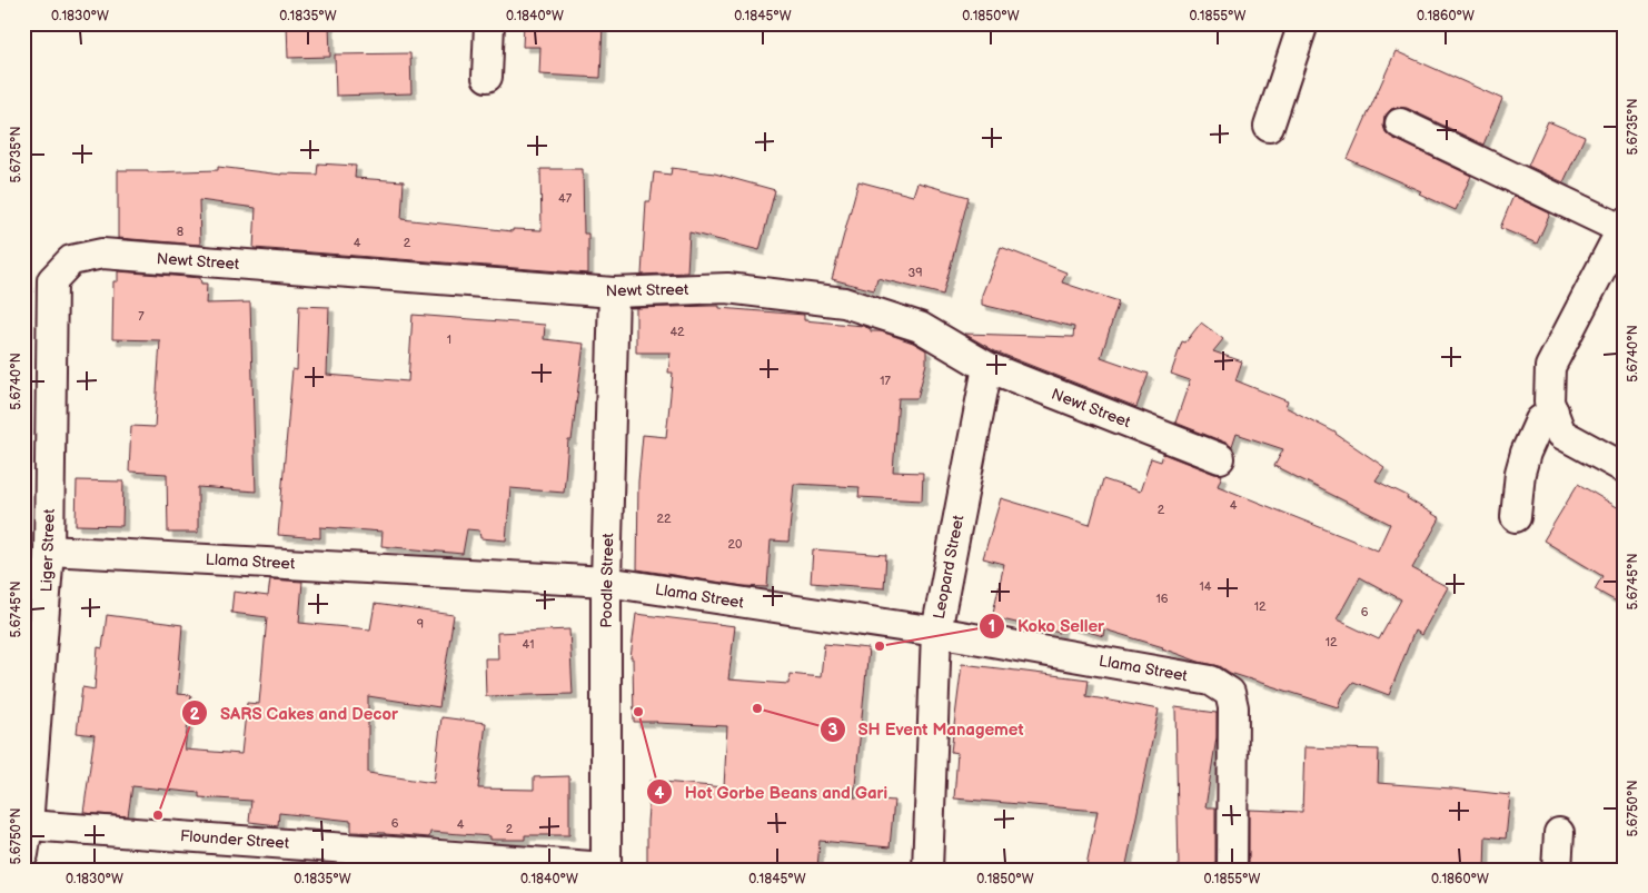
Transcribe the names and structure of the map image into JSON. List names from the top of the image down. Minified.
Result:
{"streets":{"street":["Newt Street","Liger Street","Llama Street","Leopard Street","Poodle Street","Flounder Street"]},"crossings":[["Newt Street","Liger Street"],["Newt Street","Leopard Street"],["Newt Street","Poodle Street"],["Liger Street","Llama Street"],["Liger Street","Flounder Street"],["Llama Street","Leopard Street"],["Llama Street","Poodle Street"],["Poodle Street","Flounder Street"]],"places":["Koko Seller","SH Event Managemet","Hot Gorbe Beans and Gari","SARS Cakes and Decor"],"house_numbers":["47","8","4","2","39","7","42","1","17","4","2","22","20","14","16","12","6","9","12","41","6","4","2"],"coordinates":["0.1830°W","0.1835°W","0.1840°W","0.1845°W","0.1850°W","0.1855°W","0.1860°W","5.6735°N","5.6740°N","5.6745°N","5.6750°N"]}
